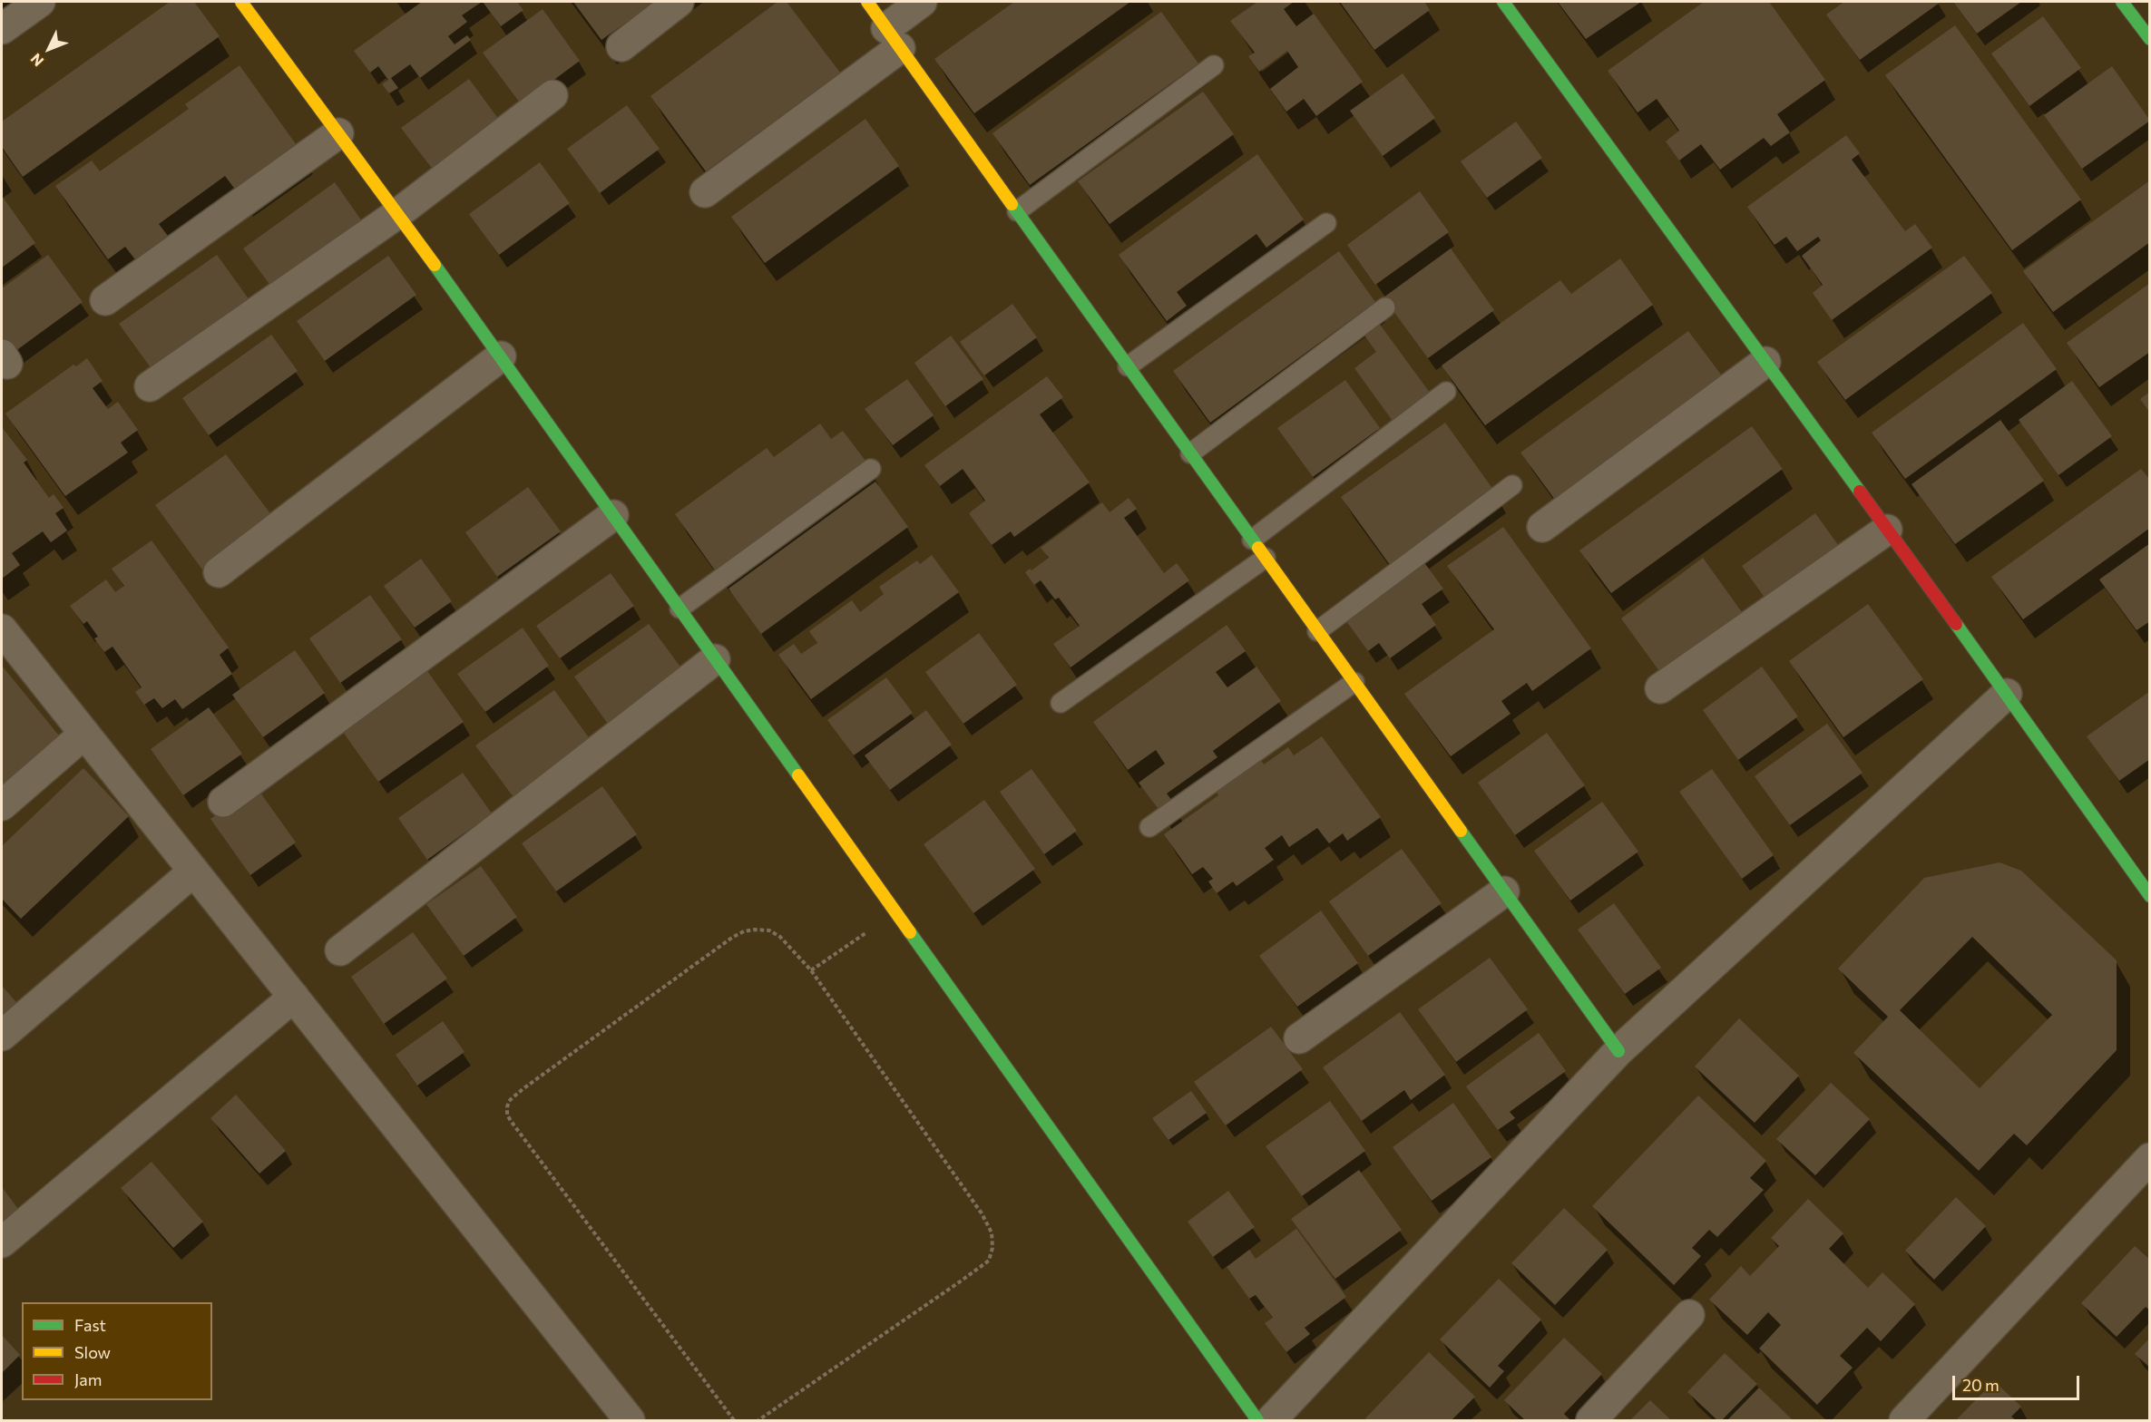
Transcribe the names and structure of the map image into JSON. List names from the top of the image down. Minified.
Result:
{"legend":["Fast","Slow","Jam"],"scale_bar":"20 m","north":"bottom left"}
